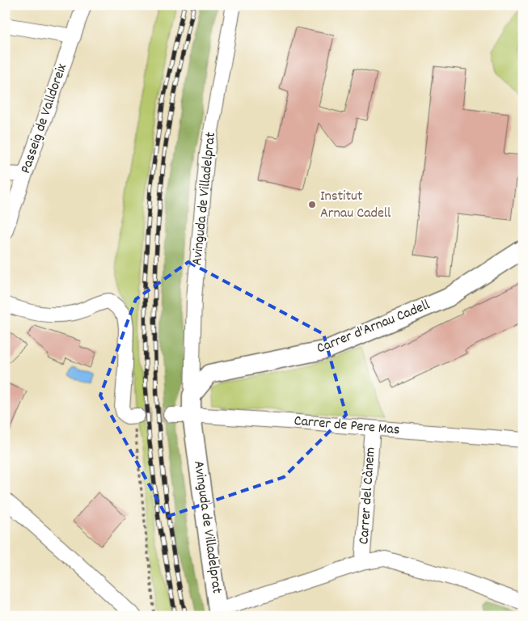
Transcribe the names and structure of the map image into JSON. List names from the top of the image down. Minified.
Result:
{"streets":{"street":["Passeig de Valldoreix","Avinguda de Villadelprat","Carrer d'Arnau Cadell","Carrer de Pere Mas","Carrer del Cànem"]},"crossings":[["Avinguda de Villadelprat","Carrer d'Arnau Cadell"],["Avinguda de Villadelprat","Carrer de Pere Mas"],["Carrer de Pere Mas","Carrer del Cànem"]],"places":["Institut Arnau Cadell"]}
